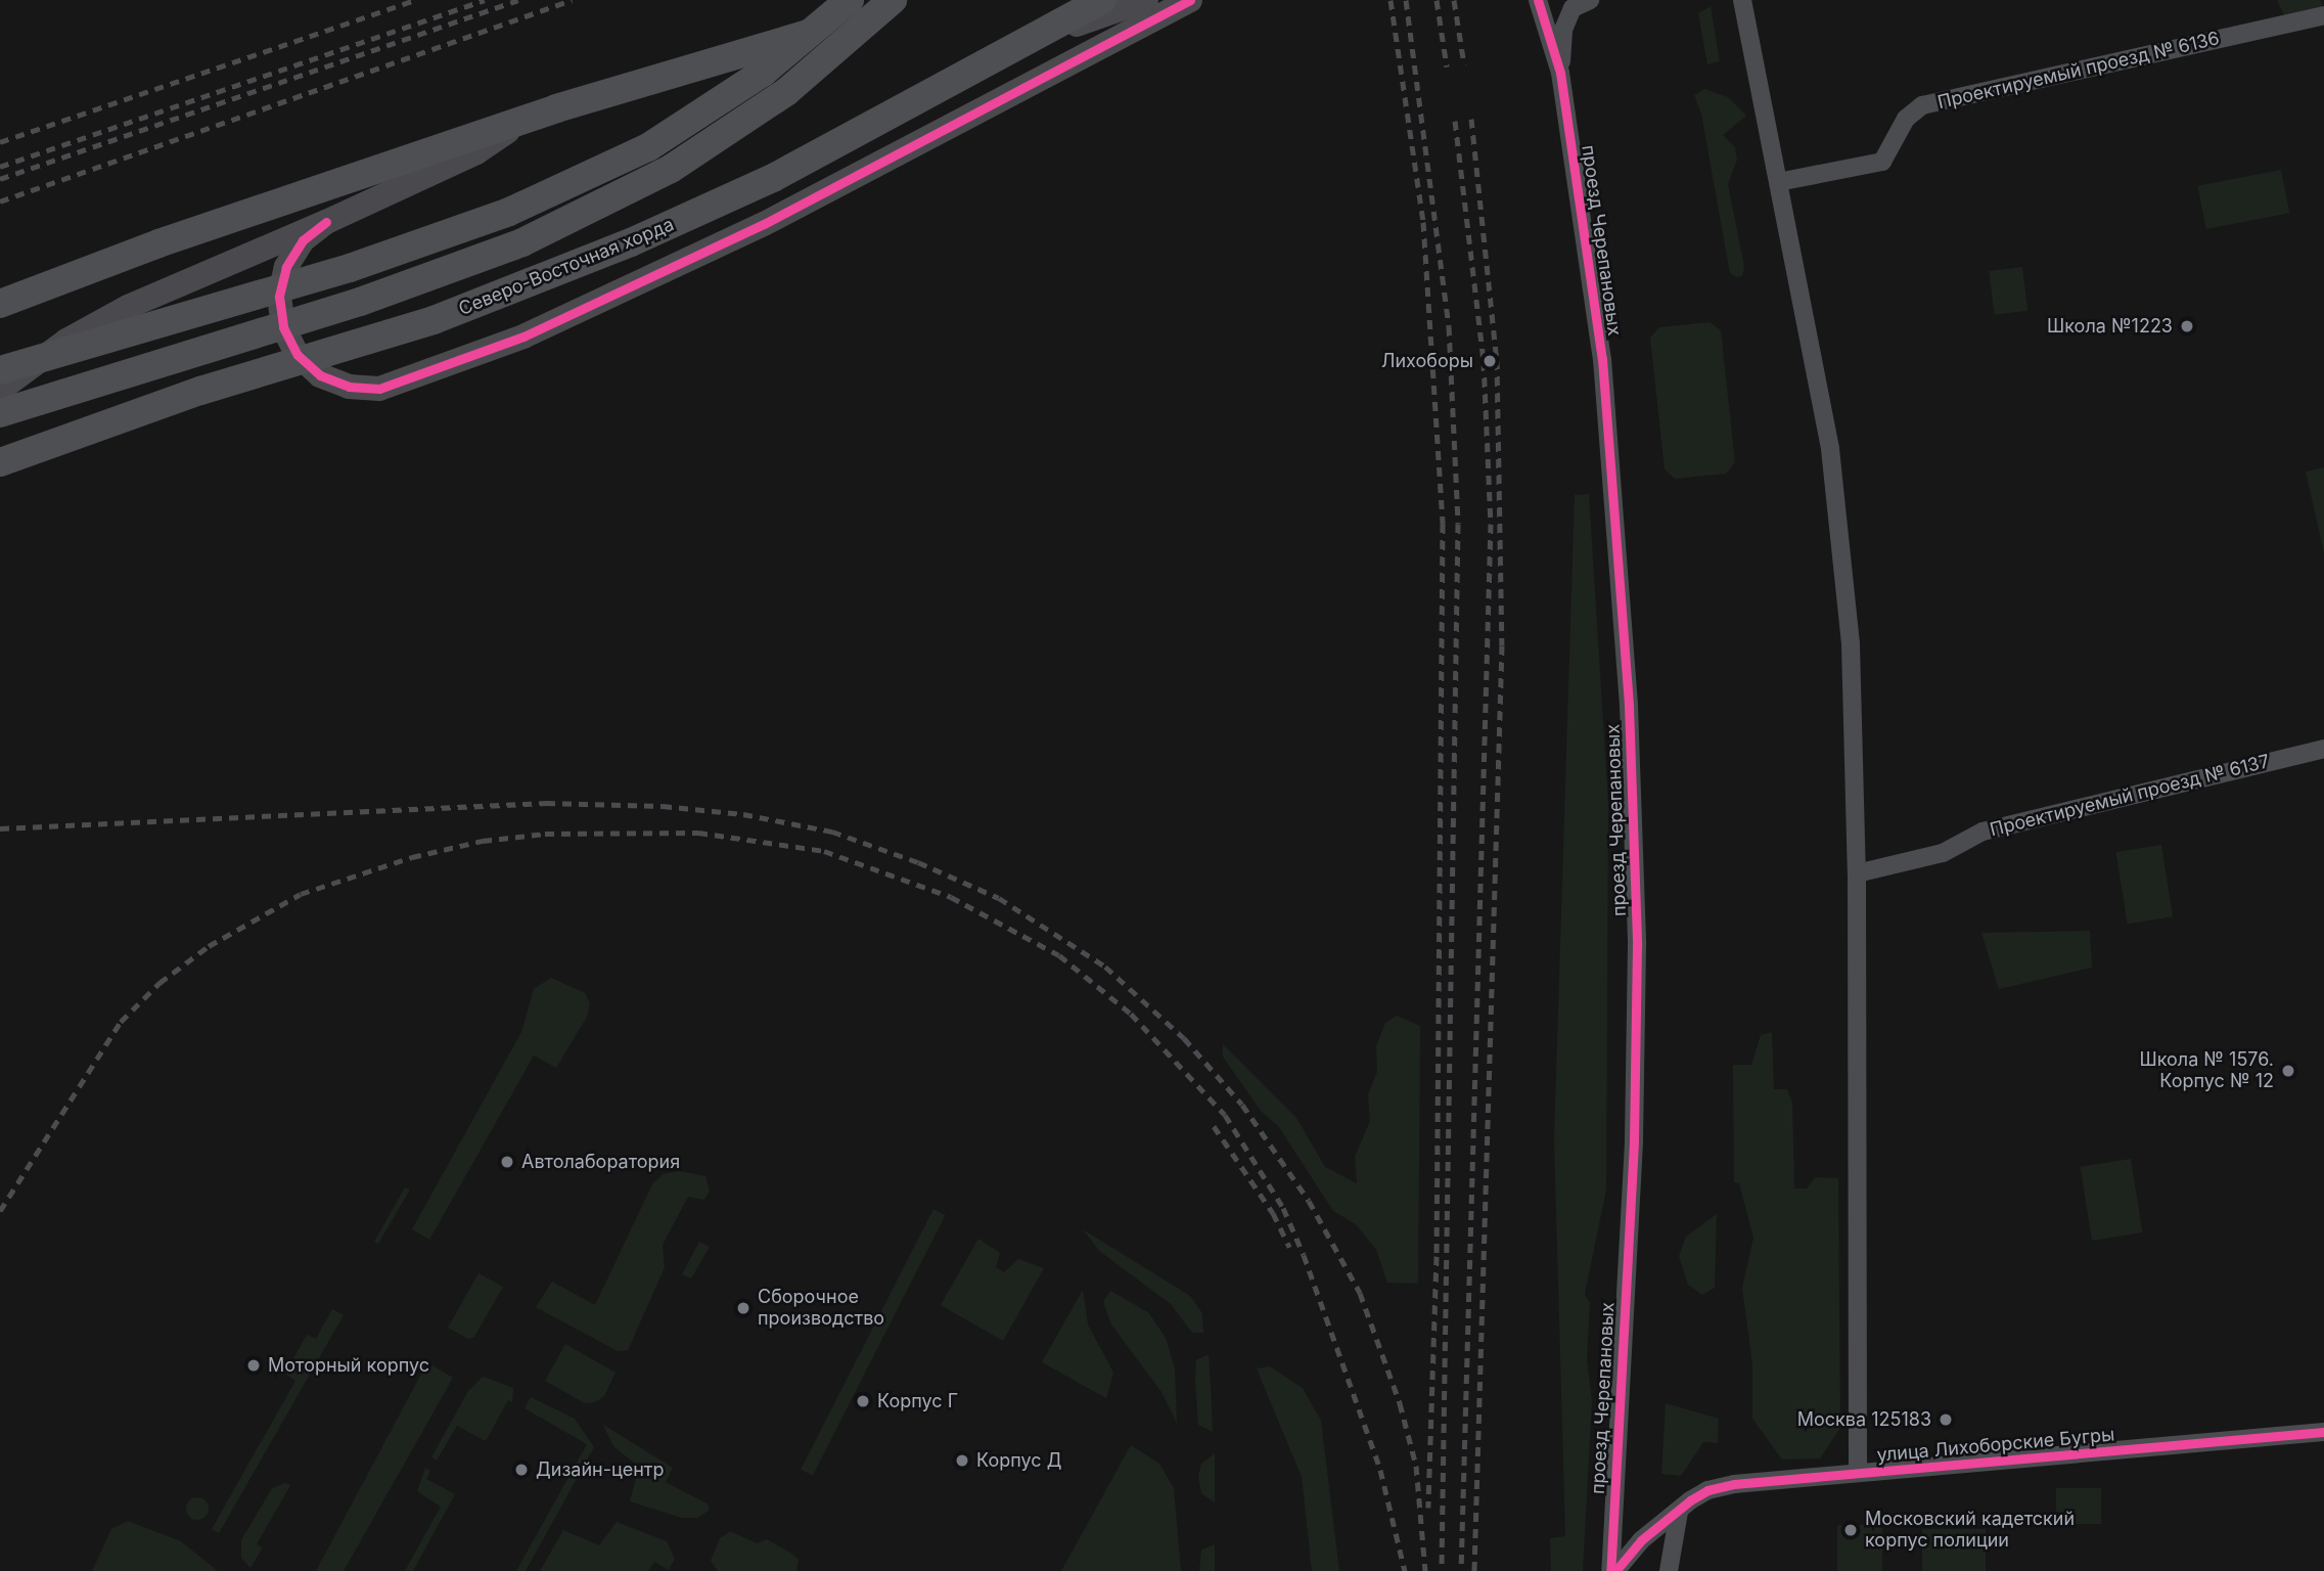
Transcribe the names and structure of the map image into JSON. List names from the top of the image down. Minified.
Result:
{"streets":{"main road":["Северо-Восточная хорда"],"street":["Проектируемый проезд № 6136","проезд Черепановых","Проектируемый проезд № 6137","улица Лихоборские Бугры"]},"crossings":[["проезд Черепановых","улица Лихоборские Бугры"]],"places":["Школа №1223","Лихоборы","Школа № 1576. Корпус № 12","Автолаборатория","Сборочное производство","Моторный корпус","Корпус Г","Москва 125183","Корпус Д","Дизайн-центр","Московский кадетский корпус полиции"]}
